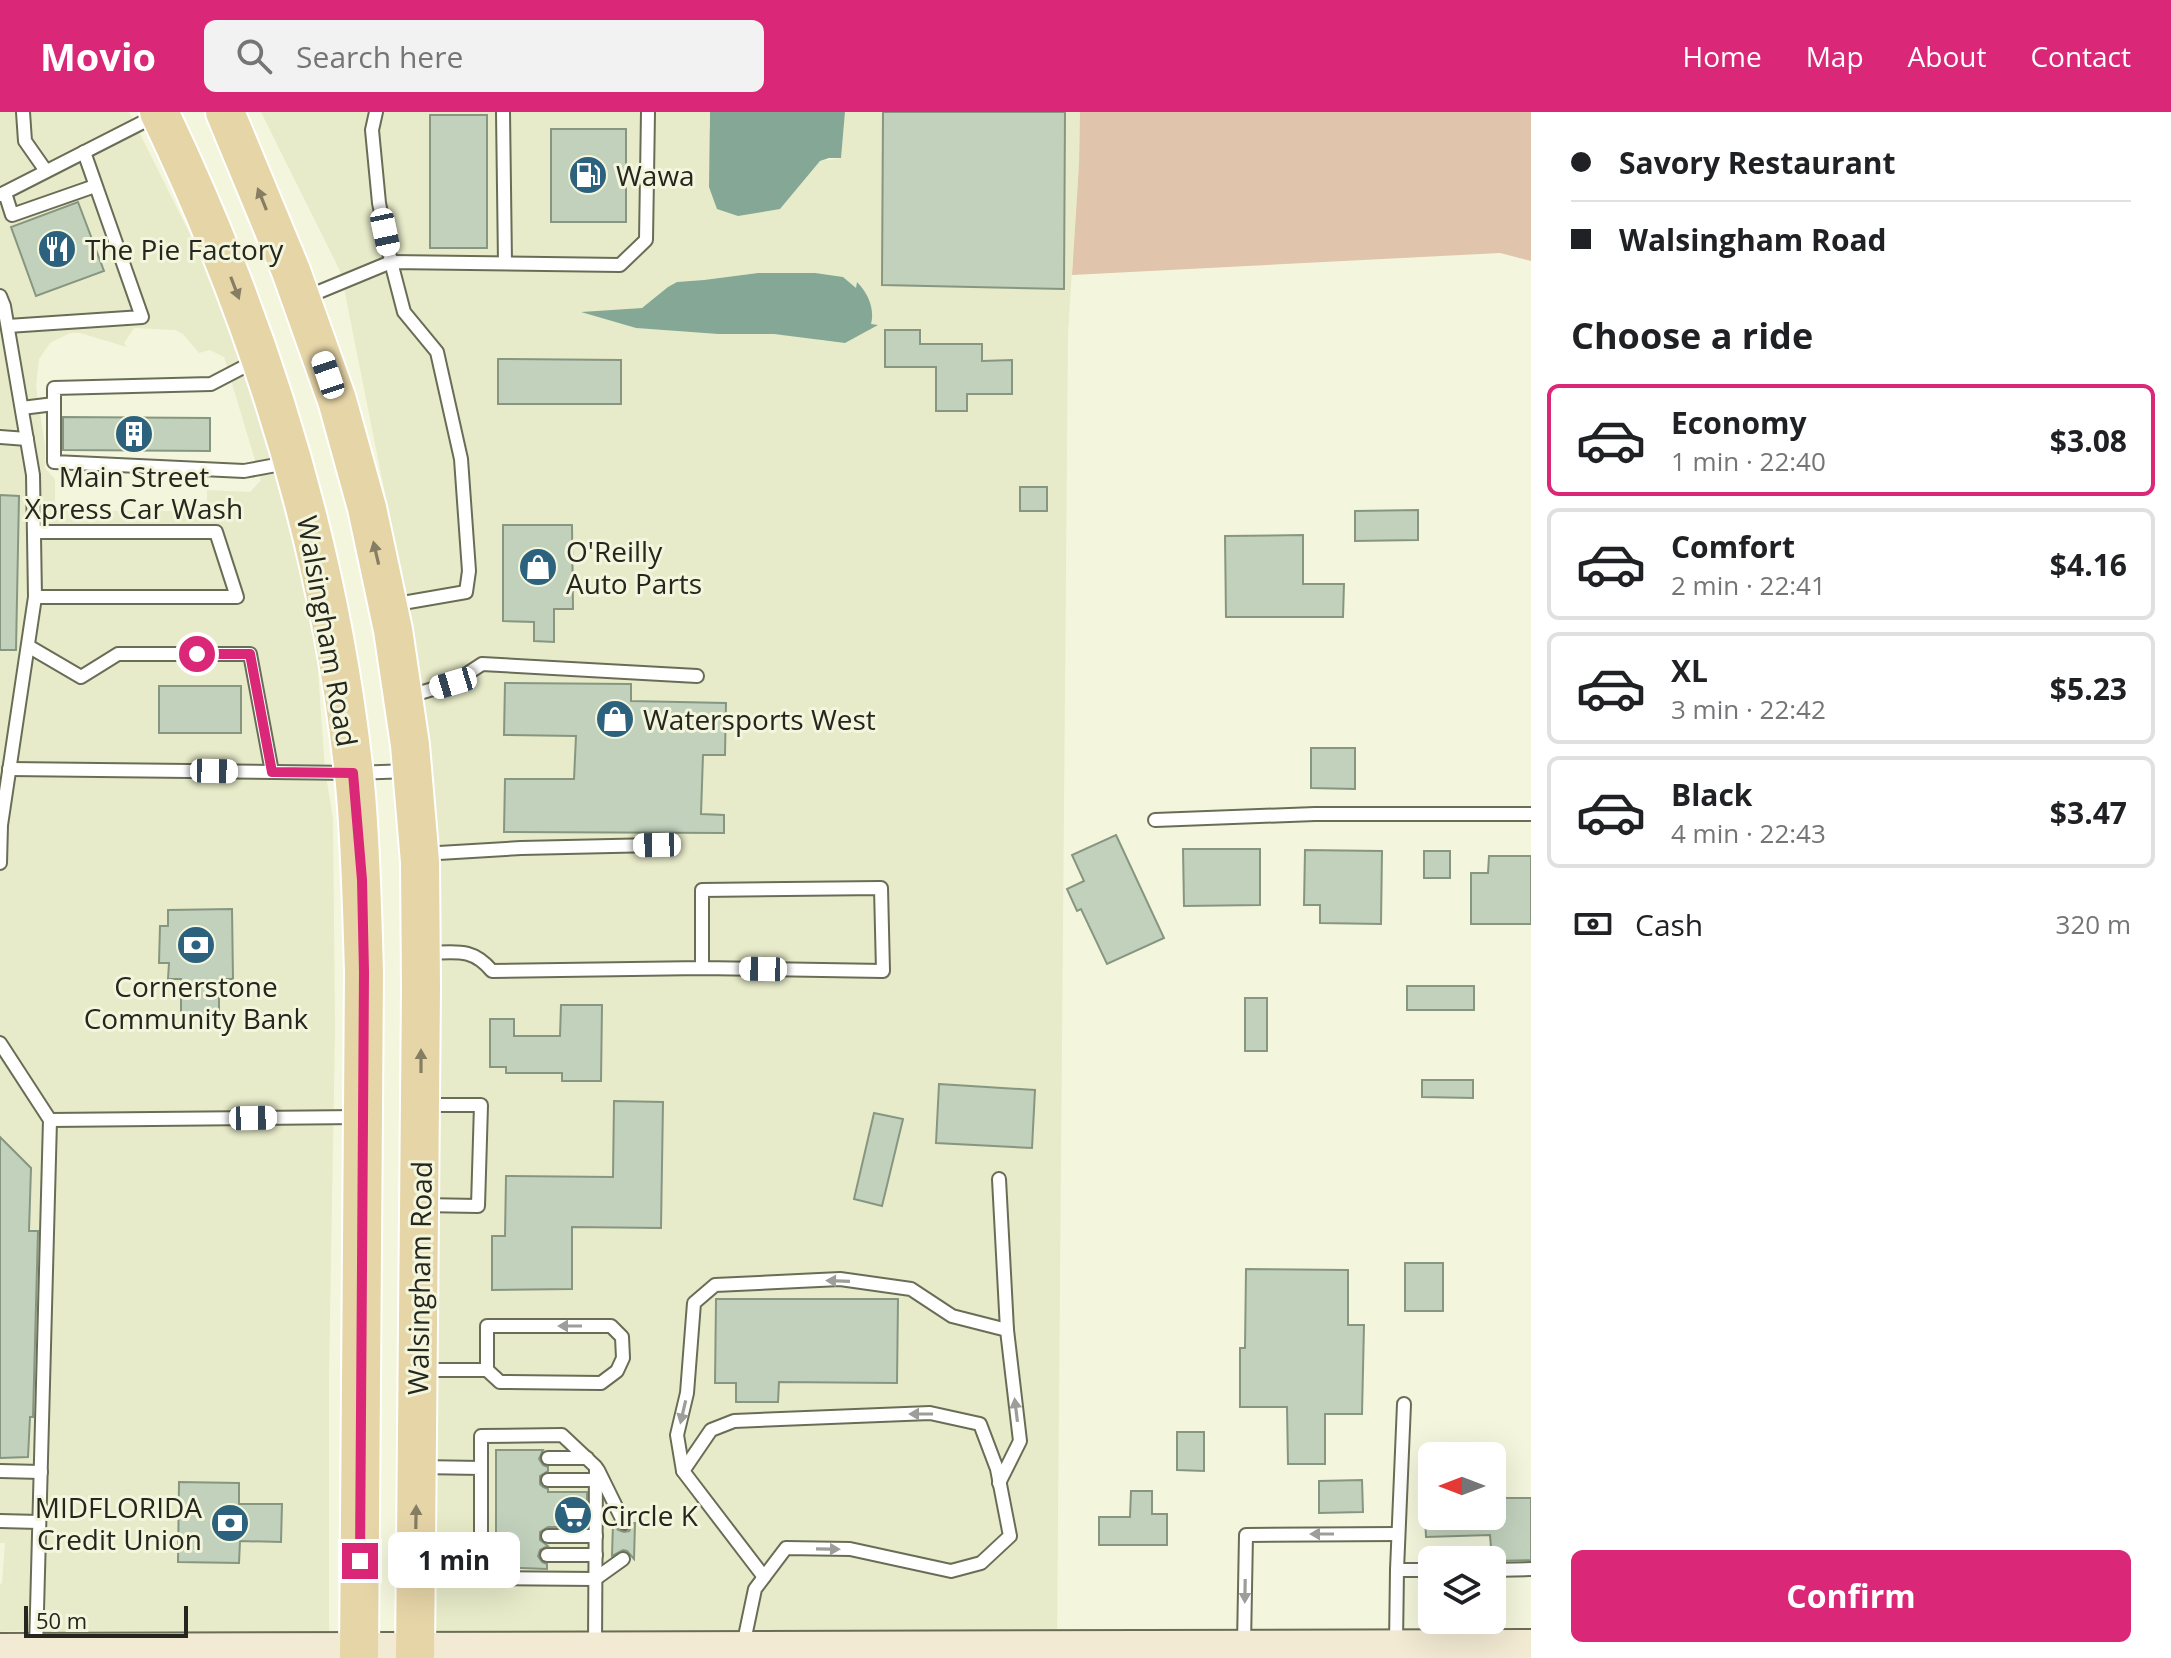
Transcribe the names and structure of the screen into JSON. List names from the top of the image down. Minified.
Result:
{"streets":{"main road":["Walsingham Road"]},"places":{"fuel station":["Wawa"],"restaurant":["The Pie Factory"],"building":["Main Street Xpress Car Wash"],"shop":["O'Reilly Auto Parts","Watersports West"],"bank":["Cornerstone Community Bank","MIDFLORIDA Credit Union"],"supermarket":["Circle K"]},"scale_bar":"50 m","north":"left","page":{"header":"Movio","search":"Search here","nav":["Home","Map","About","Contact"],"banner":["Savory Restaurant","Walsingham Road"],"heading":"Choose a ride","list":[{"name":"Economy","note":"1 min · 22:40","value":"$3.08"},{"name":"Comfort","note":"2 min · 22:41","value":"$4.16"},{"name":"XL","note":"3 min · 22:42","value":"$5.23"},{"name":"Black","note":"4 min · 22:43","value":"$3.47"}],"pay":["Cash","320 m"],"bubble":"1 min","buttons":"Confirm","scale":"50 m"}}
